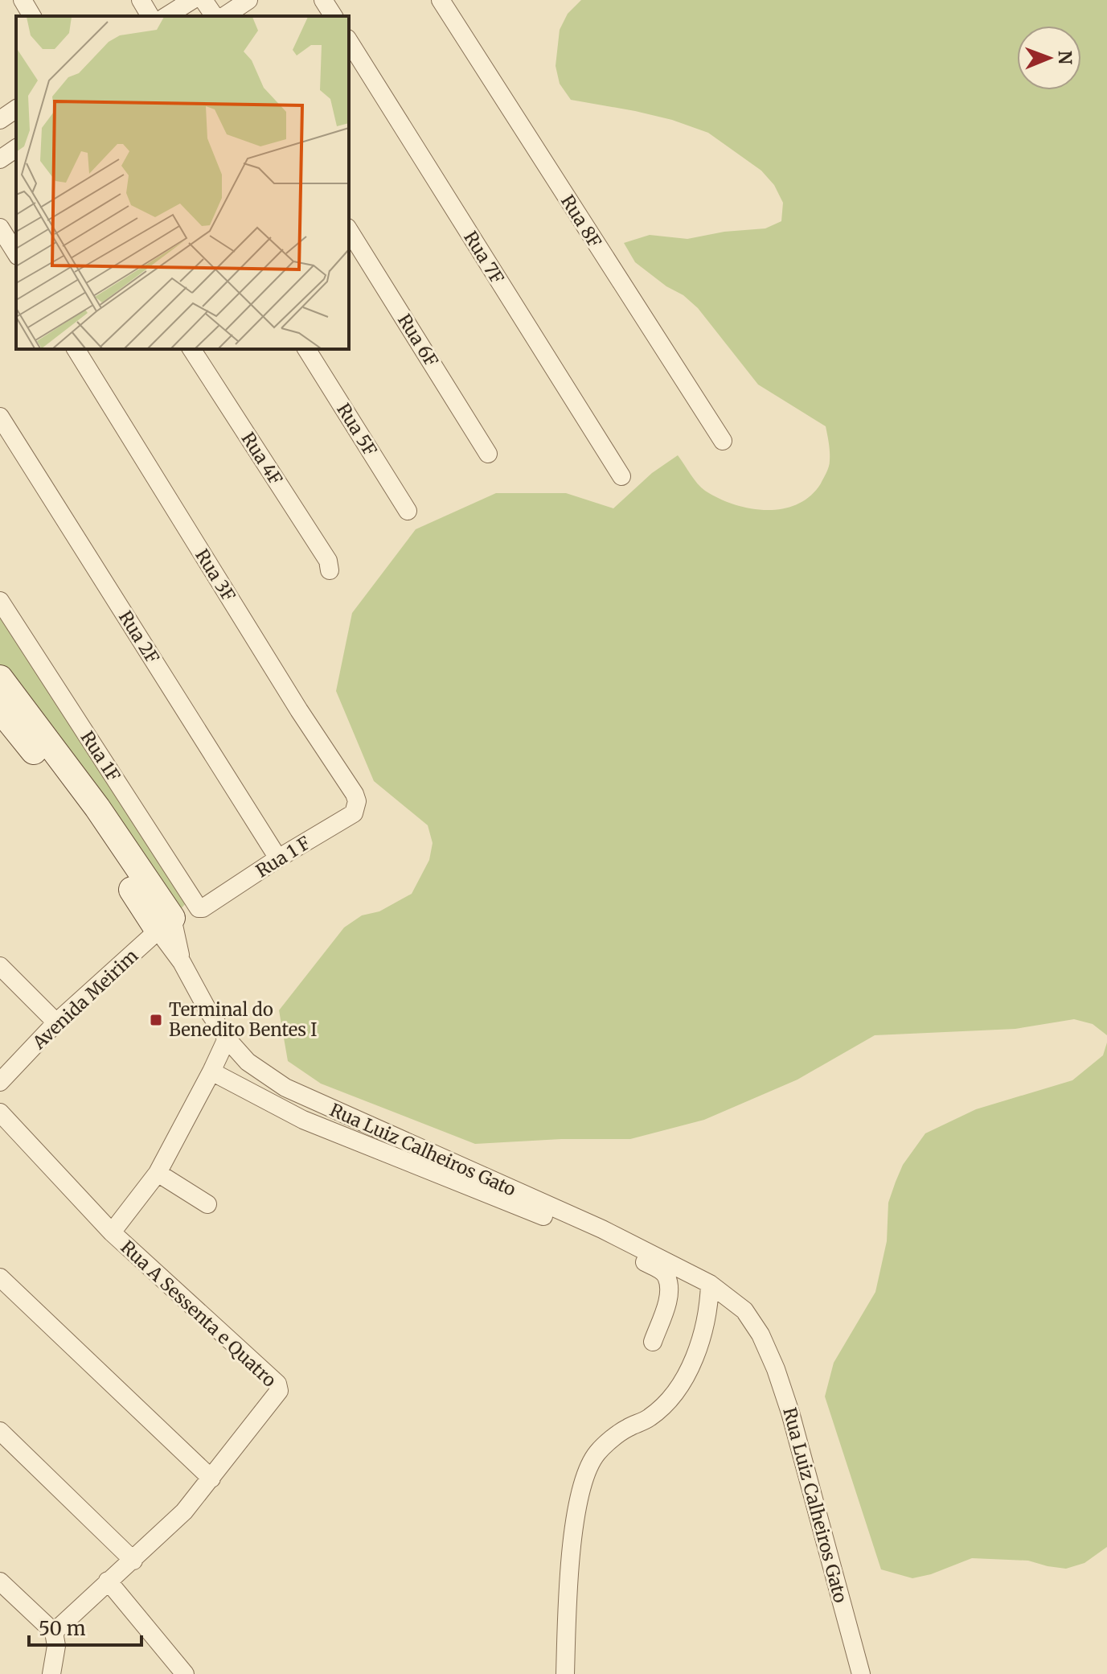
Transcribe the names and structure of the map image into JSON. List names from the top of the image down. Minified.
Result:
{"streets":{"street":["Rua 8F","Rua 7F","Rua 6F","Rua 5F","Rua 4F","Rua 3F","Rua 2F","Rua 1F","Rua 1 F","Avenida Meirim","Rua Luiz Calheiros Gato","Rua A Sessenta e Quatro"]},"crossings":[["Rua 3F","Rua 1 F"],["Rua 2F","Rua 1 F"],["Rua 1F","Rua 1 F"],["Avenida Meirim","Rua Luiz Calheiros Gato"]],"places":{"transit":["Terminal do Benedito Bentes I"]},"scale_bar":"50 m","north":"right"}
